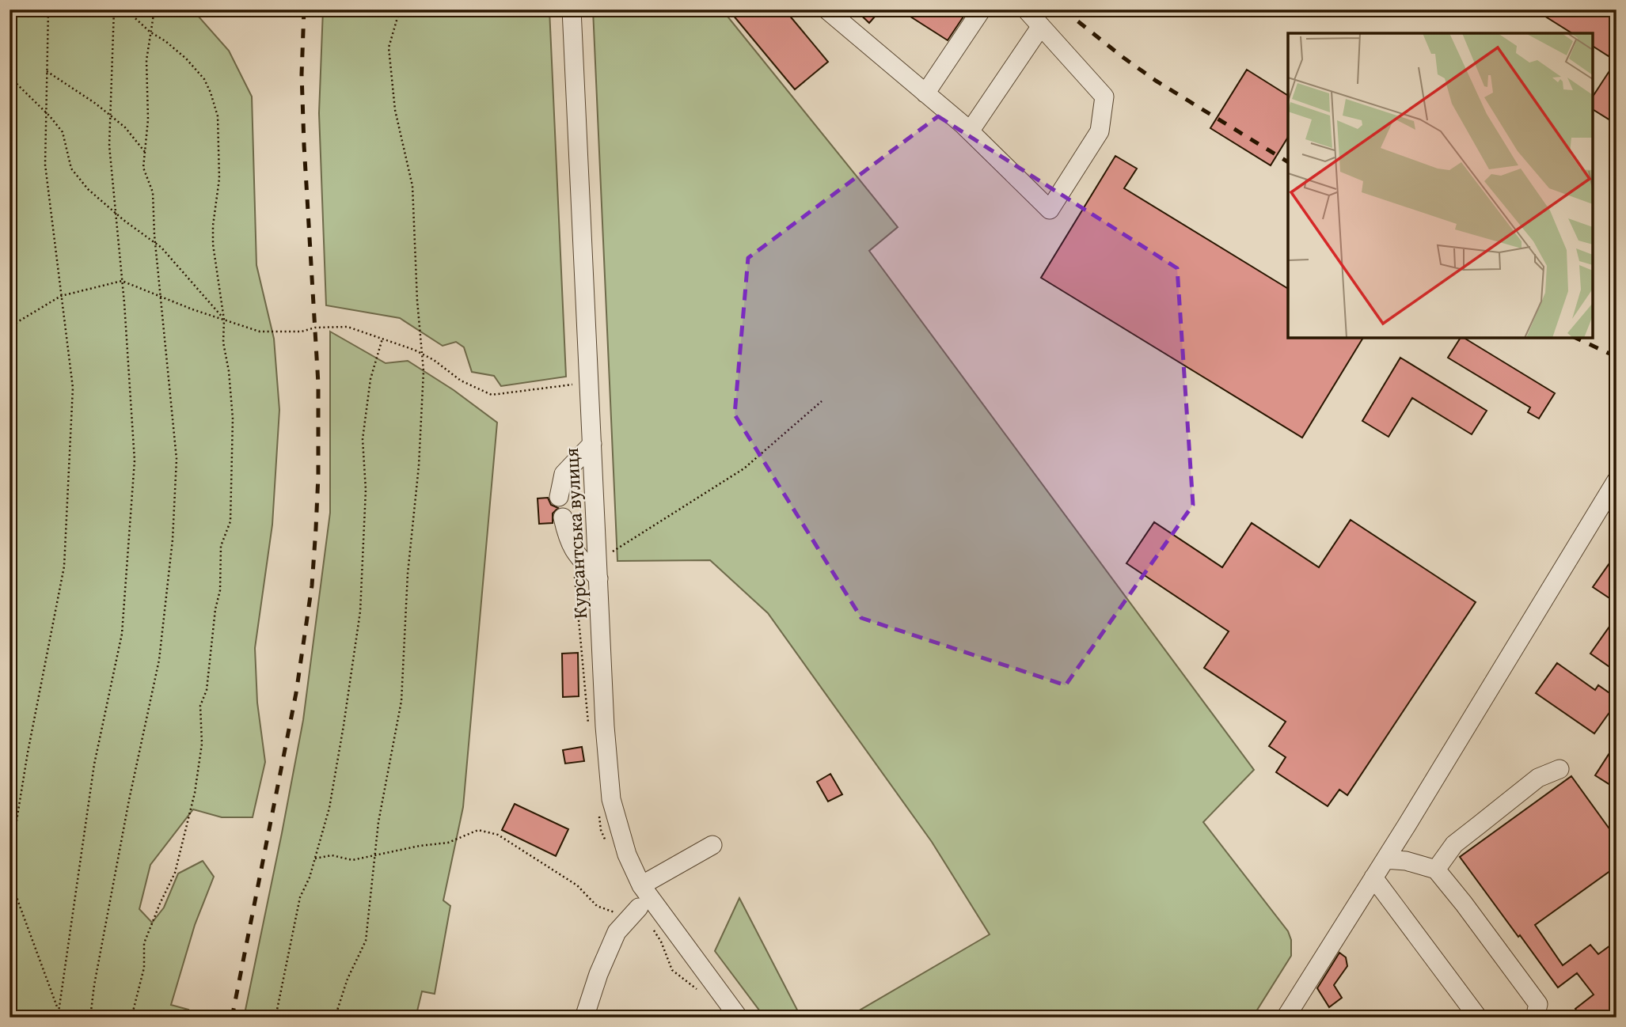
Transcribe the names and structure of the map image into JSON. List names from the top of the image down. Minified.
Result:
{"streets":{"street":["Курсантська вулиця"]}}
